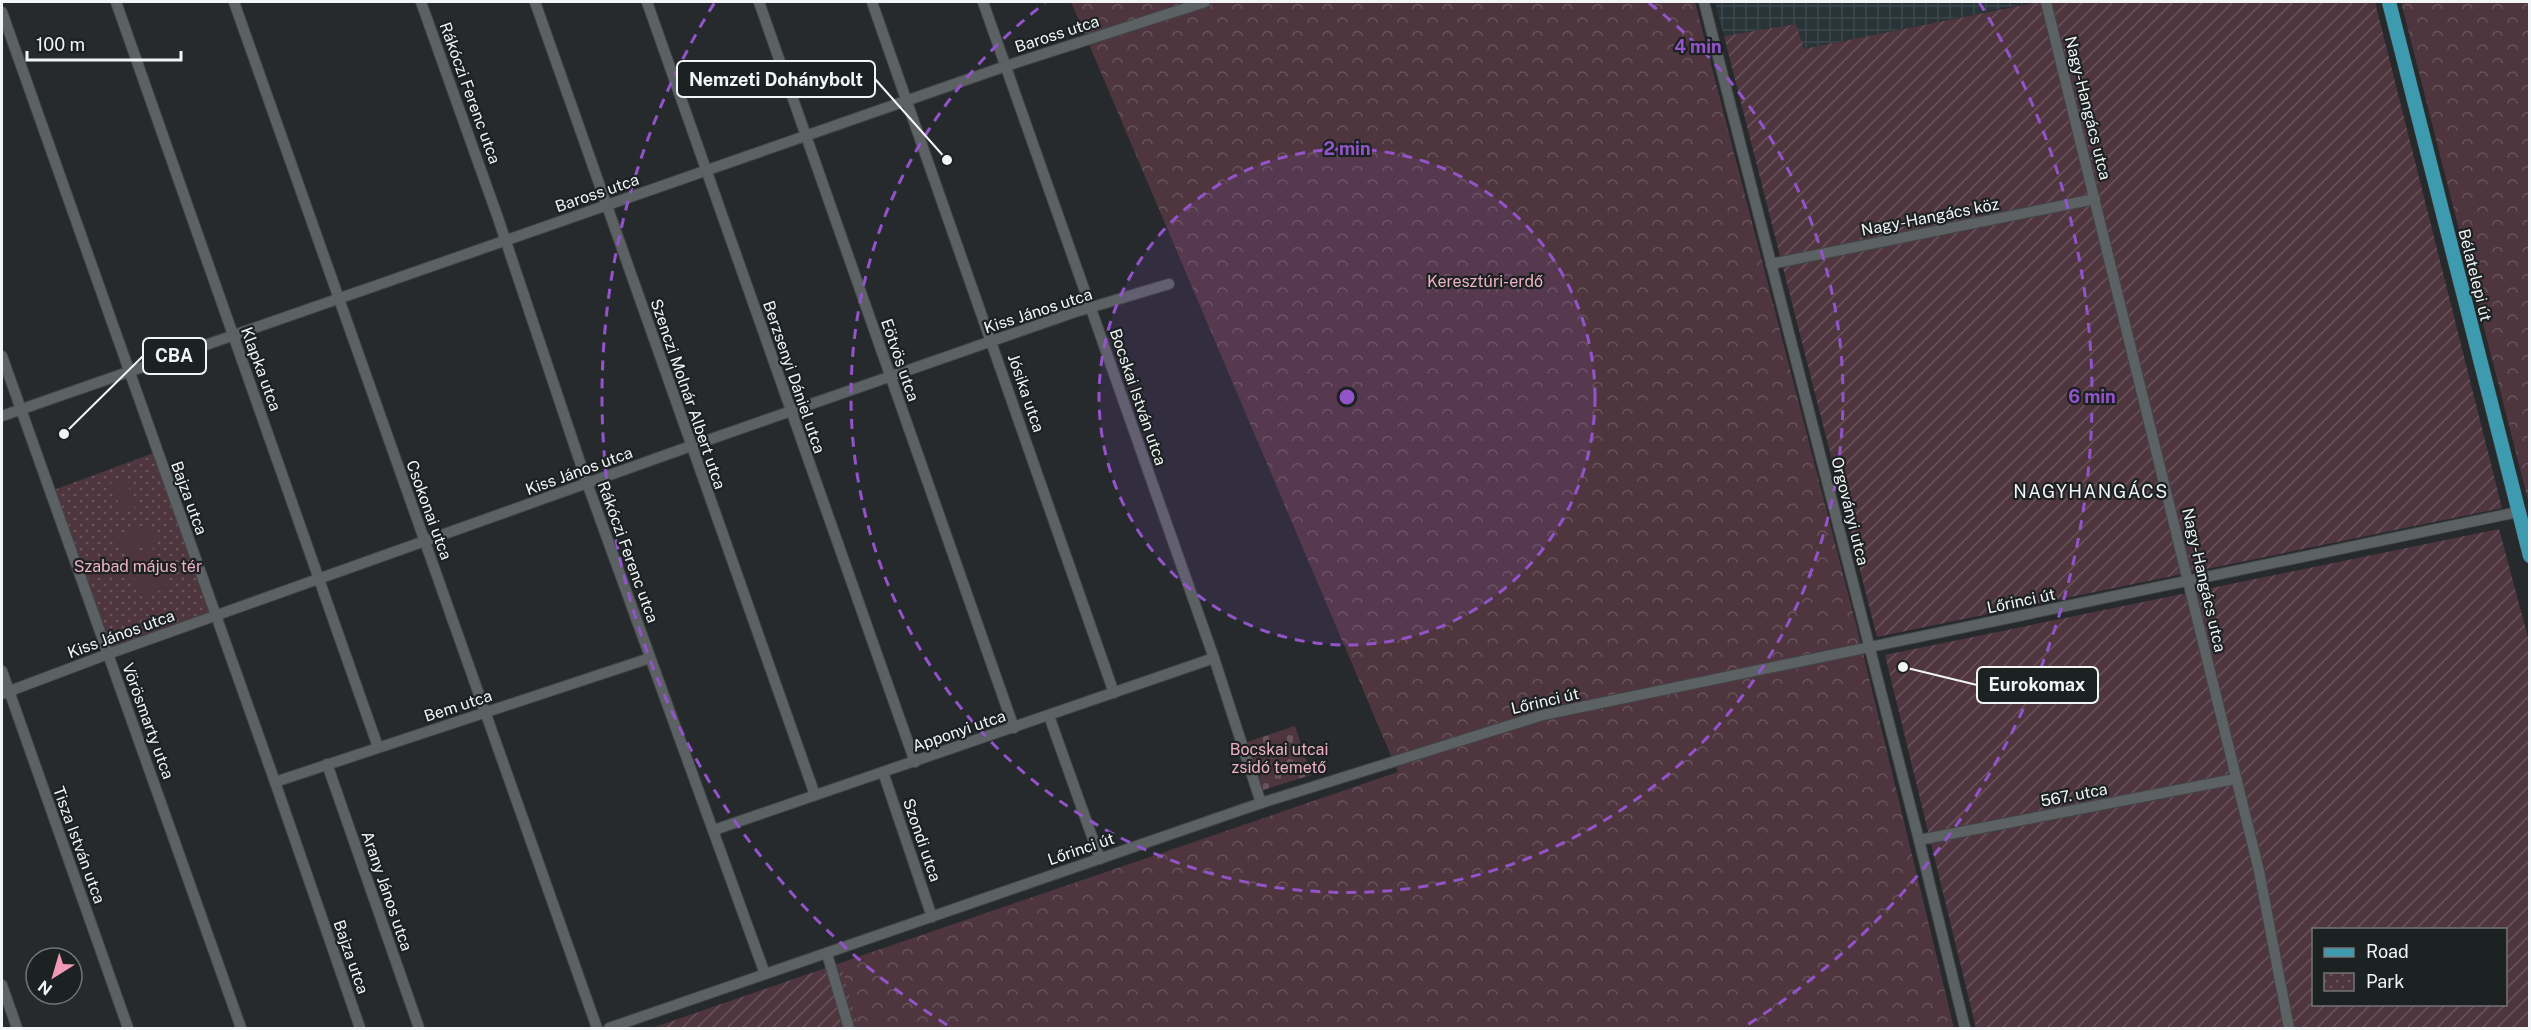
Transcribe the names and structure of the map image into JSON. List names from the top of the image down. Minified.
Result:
{"streets":{"main road":["Bélatelepi út"],"street":["Baross utca","Rákóczi Ferenc utca","Nagy-Hangács utca","Nagy-Hangács köz","Kiss János utca","Eötvös utca","Klapka utca","Berzsenyi Dániel utca","Jósika utca","Szenczi Molnár Albert utca","Bocskai István utca","Bajza utca","Csokonai utca","Orgoványi utca","Lőrinci út","Bem utca","Vörösmarty utca","Apponyi utca","567. utca","Szondi utca","Tisza István utca","Arany János utca"]},"crossings":[["Baross utca","Rákóczi Ferenc utca"],["Baross utca","Eötvös utca"],["Baross utca","Klapka utca"],["Baross utca","Berzsenyi Dániel utca"],["Baross utca","Jósika utca"],["Baross utca","Szenczi Molnár Albert utca"],["Baross utca","Bocskai István utca"],["Baross utca","Bajza utca"],["Baross utca","Csokonai utca"],["Baross utca","Vörösmarty utca"],["Rákóczi Ferenc utca","Kiss János utca"],["Rákóczi Ferenc utca","Lőrinci út"],["Rákóczi Ferenc utca","Bem utca"],["Rákóczi Ferenc utca","Apponyi utca"],["Nagy-Hangács utca","Nagy-Hangács köz"],["Nagy-Hangács utca","Lőrinci út"],["Nagy-Hangács utca","567. utca"],["Nagy-Hangács köz","Orgoványi utca"],["Bélatelepi út","Lőrinci út"],["Kiss János utca","Eötvös utca"],["Kiss János utca","Klapka utca"],["Kiss János utca","Berzsenyi Dániel utca"],["Kiss János utca","Jósika utca"],["Kiss János utca","Szenczi Molnár Albert utca"],["Kiss János utca","Bocskai István utca"],["Kiss János utca","Bajza utca"],["Kiss János utca","Csokonai utca"],["Kiss János utca","Vörösmarty utca"],["Kiss János utca","Tisza István utca"],["Eötvös utca","Apponyi utca"],["Klapka utca","Bem utca"],["Berzsenyi Dániel utca","Apponyi utca"],["Jósika utca","Apponyi utca"],["Szenczi Molnár Albert utca","Apponyi utca"],["Bocskai István utca","Lőrinci út"],["Bocskai István utca","Apponyi utca"],["Bajza utca","Bem utca"],["Csokonai utca","Bem utca"],["Orgoványi utca","Lőrinci út"],["Orgoványi utca","567. utca"],["Lőrinci út","Szondi utca"],["Bem utca","Arany János utca"],["Apponyi utca","Szondi utca"]],"districts":["NAGYHANGÁCS"],"parks":["Keresztúri-erdő","Szabad május tér","Bocskai utcai zsidó temető"],"places":["Nemzeti Dohánybolt","CBA","Eurokomax"],"legend":["Road","Park"],"scale_bar":"100 m","north":"bottom left","rings":["4 min","2 min","6 min"]}
